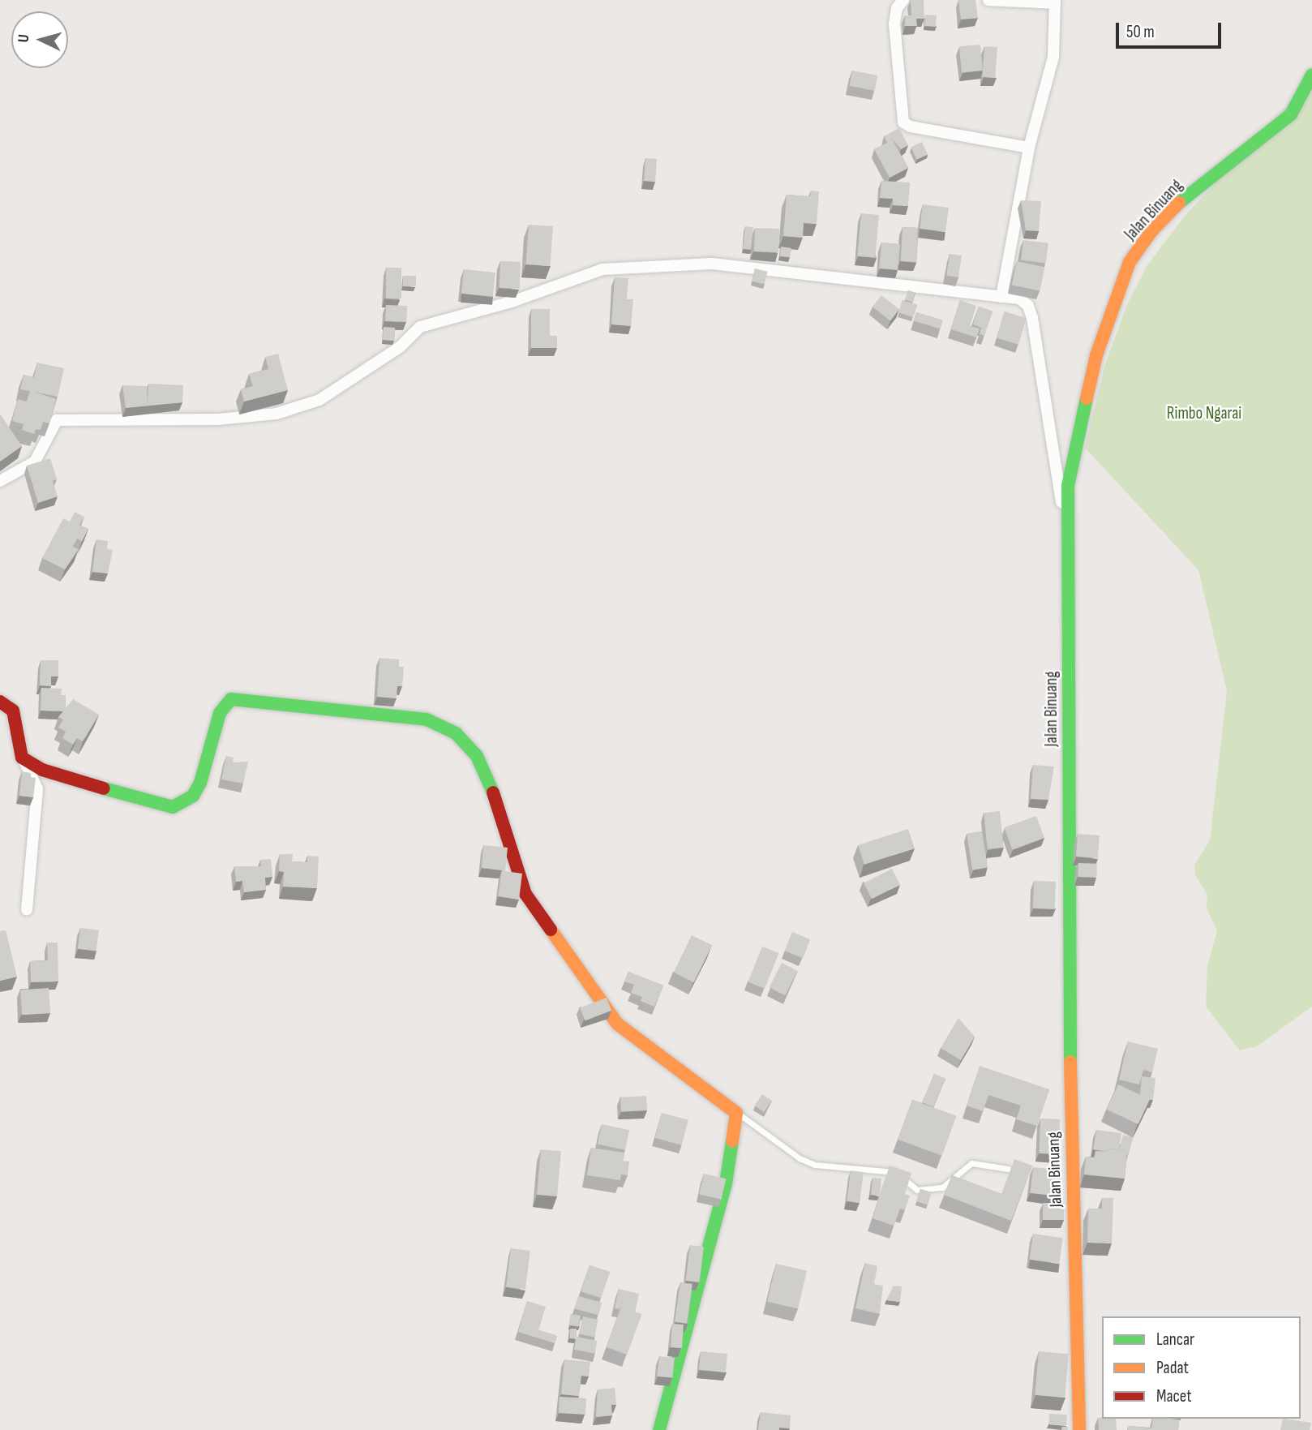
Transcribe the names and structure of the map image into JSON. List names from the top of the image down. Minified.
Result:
{"streets":{"main road":["Jalan Binuang"]},"parks":["Rimbo Ngarai"],"legend":["Lancar","Padat","Macet"],"scale_bar":"50 m","north":"left"}
